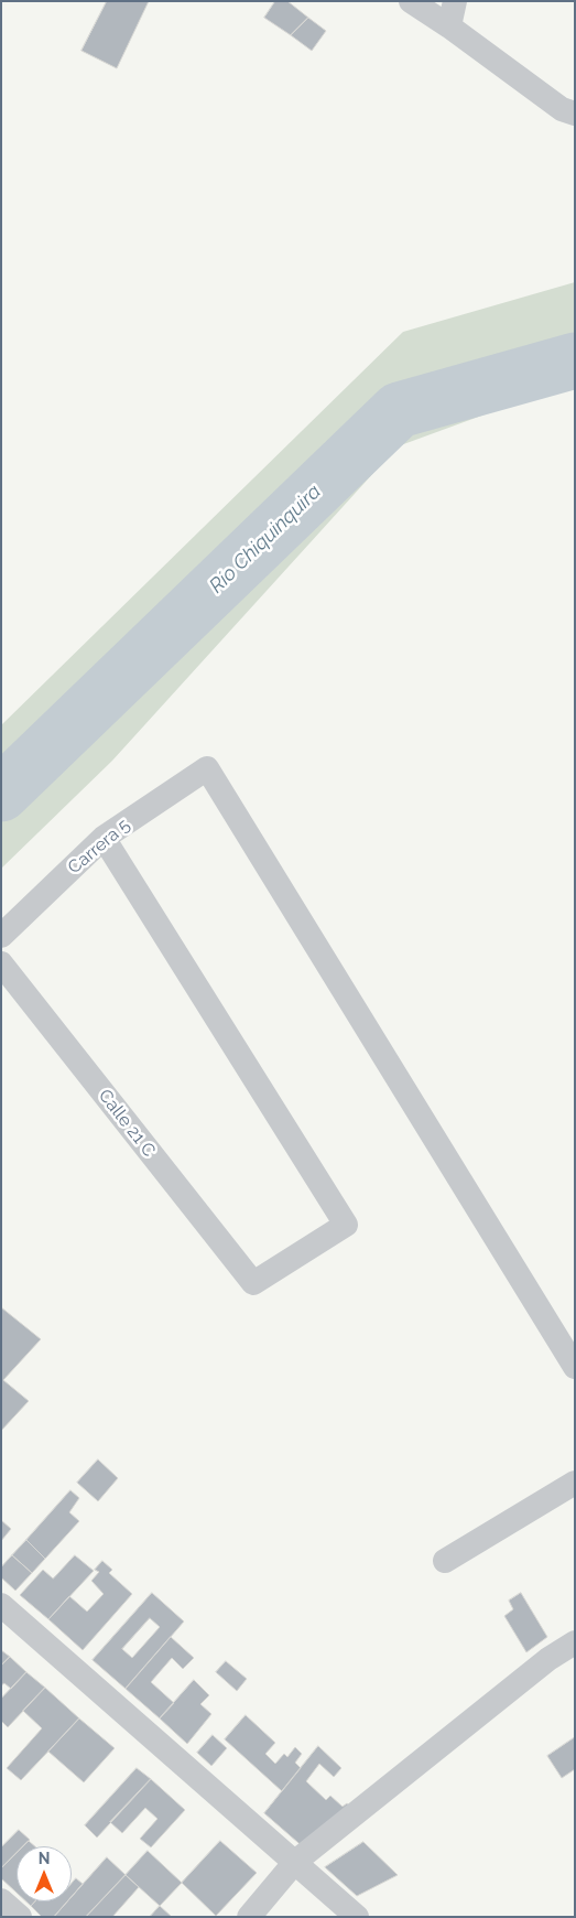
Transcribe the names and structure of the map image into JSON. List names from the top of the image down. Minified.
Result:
{"streets":{"street":["Carrera 5","Calle 21 C"]},"crossings":[["Carrera 5","Calle 21 C"]],"water":["Río Chiquinquira"],"north":"top"}
